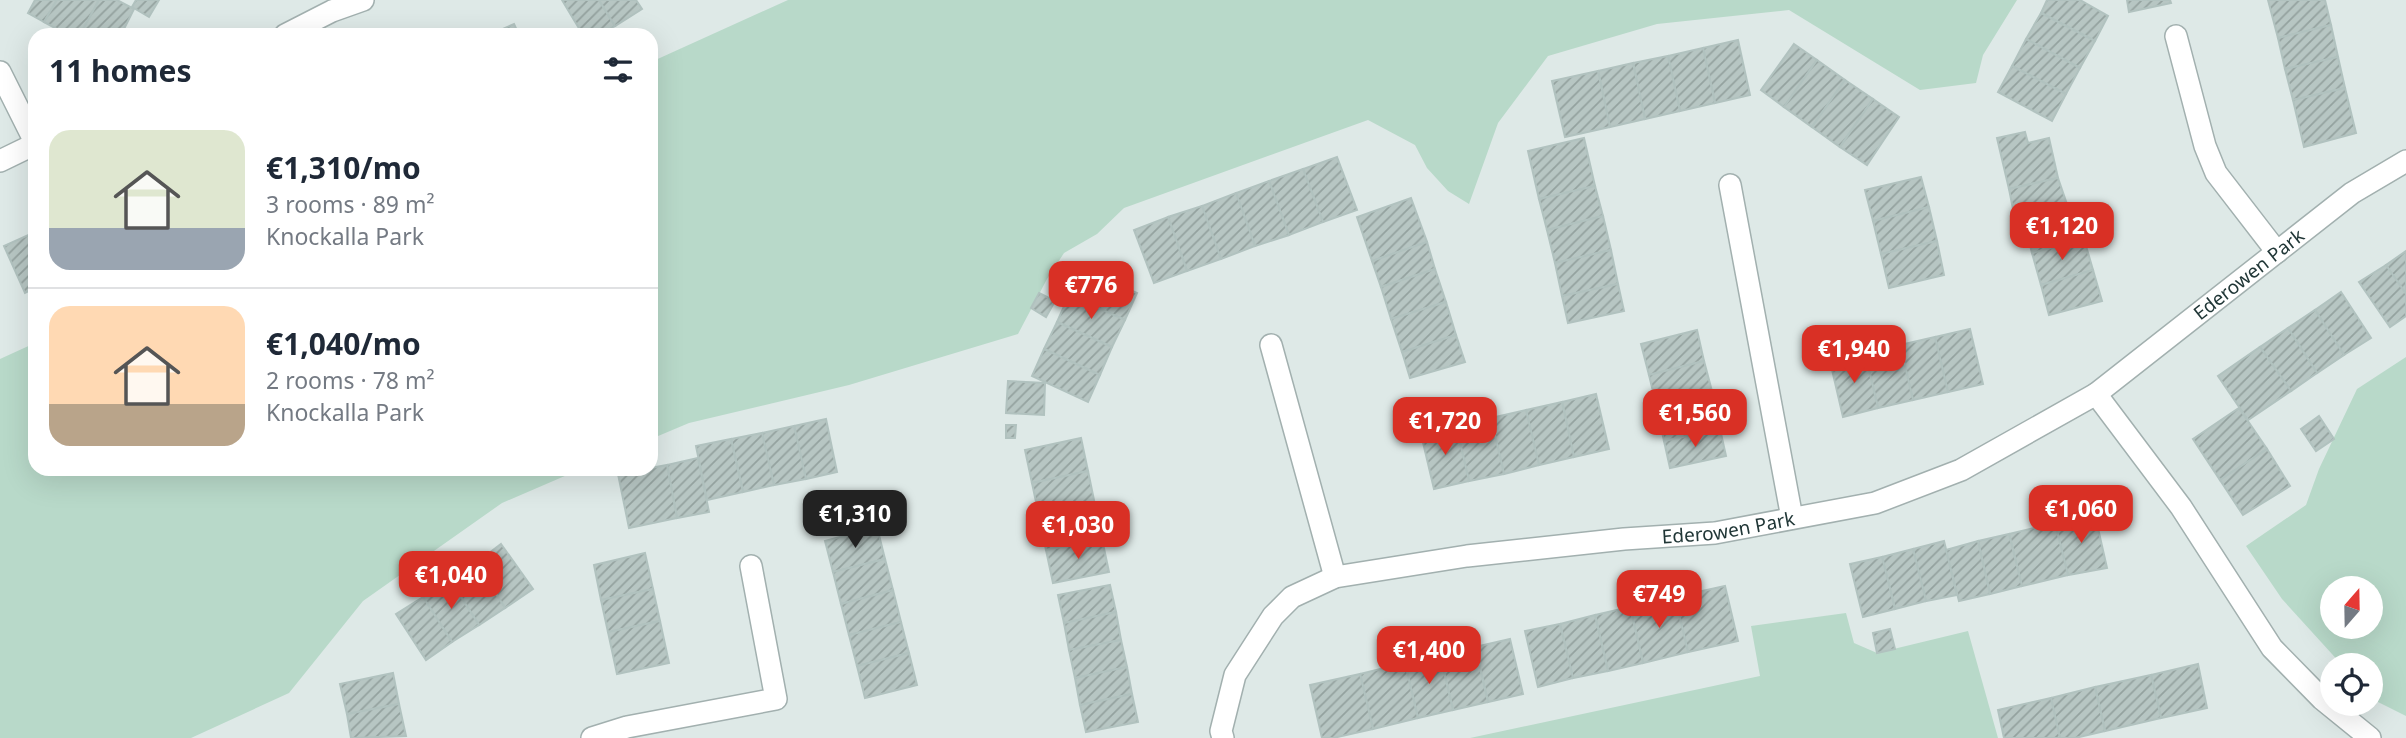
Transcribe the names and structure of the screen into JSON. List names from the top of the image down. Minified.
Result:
{"streets":{"street":["Ederowen Park"]},"north":"top","page":{"heading":"11 homes","list":[{"name":"€1,310/mo","note":"3 rooms · 89 m² · Knockalla Park"},{"name":"€1,040/mo","note":"2 rooms · 78 m² · Knockalla Park"}],"price":["€1,120","€776","€1,940","€1,560","€1,720","€1,060","€1,310","€1,030","€1,040","€749","€1,400"]}}
